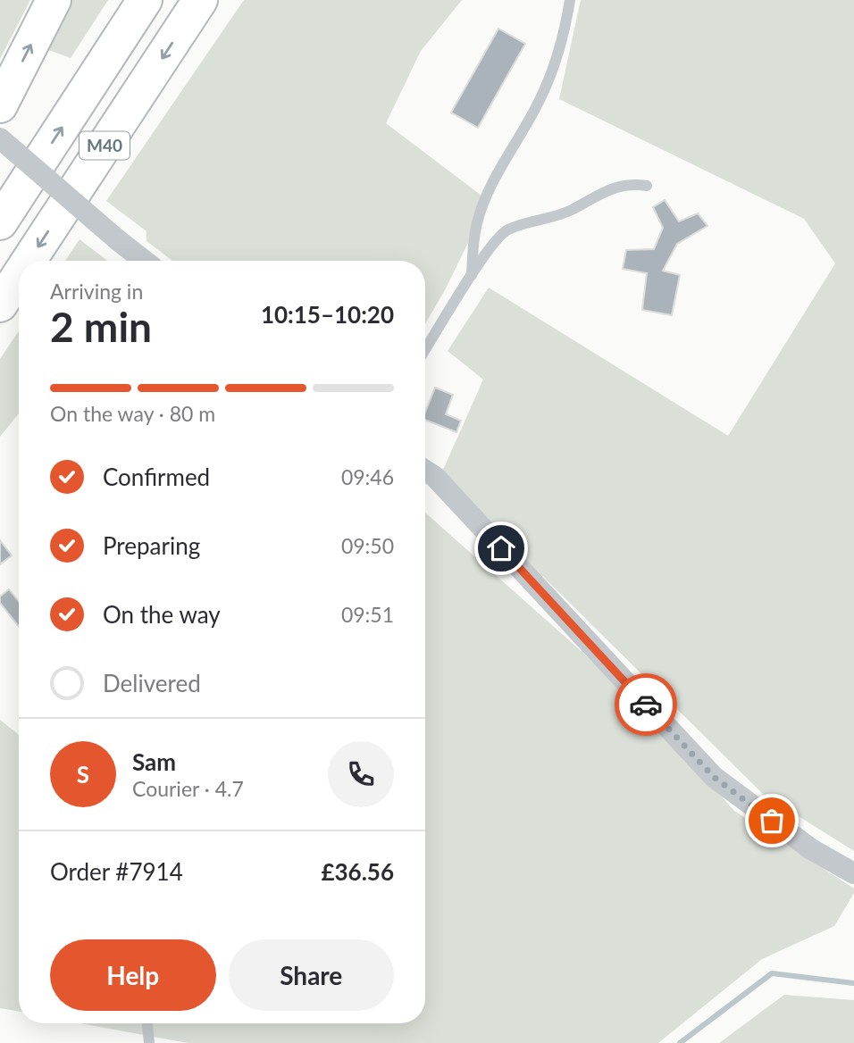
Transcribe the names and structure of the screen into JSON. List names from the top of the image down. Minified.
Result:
{"streets":{"highway":["M40"]},"page":{"heading":["2 min","Arriving in","10:15–10:20"],"panel":["Sam","Courier · 4.7","Order #7914","£36.56"],"bar":"On the way · 80 m","list":[["Confirmed","09:46"],["Preparing","09:50"],["On the way","09:51"],"Delivered"],"round":"S","buttons":["Help","Share"]}}
